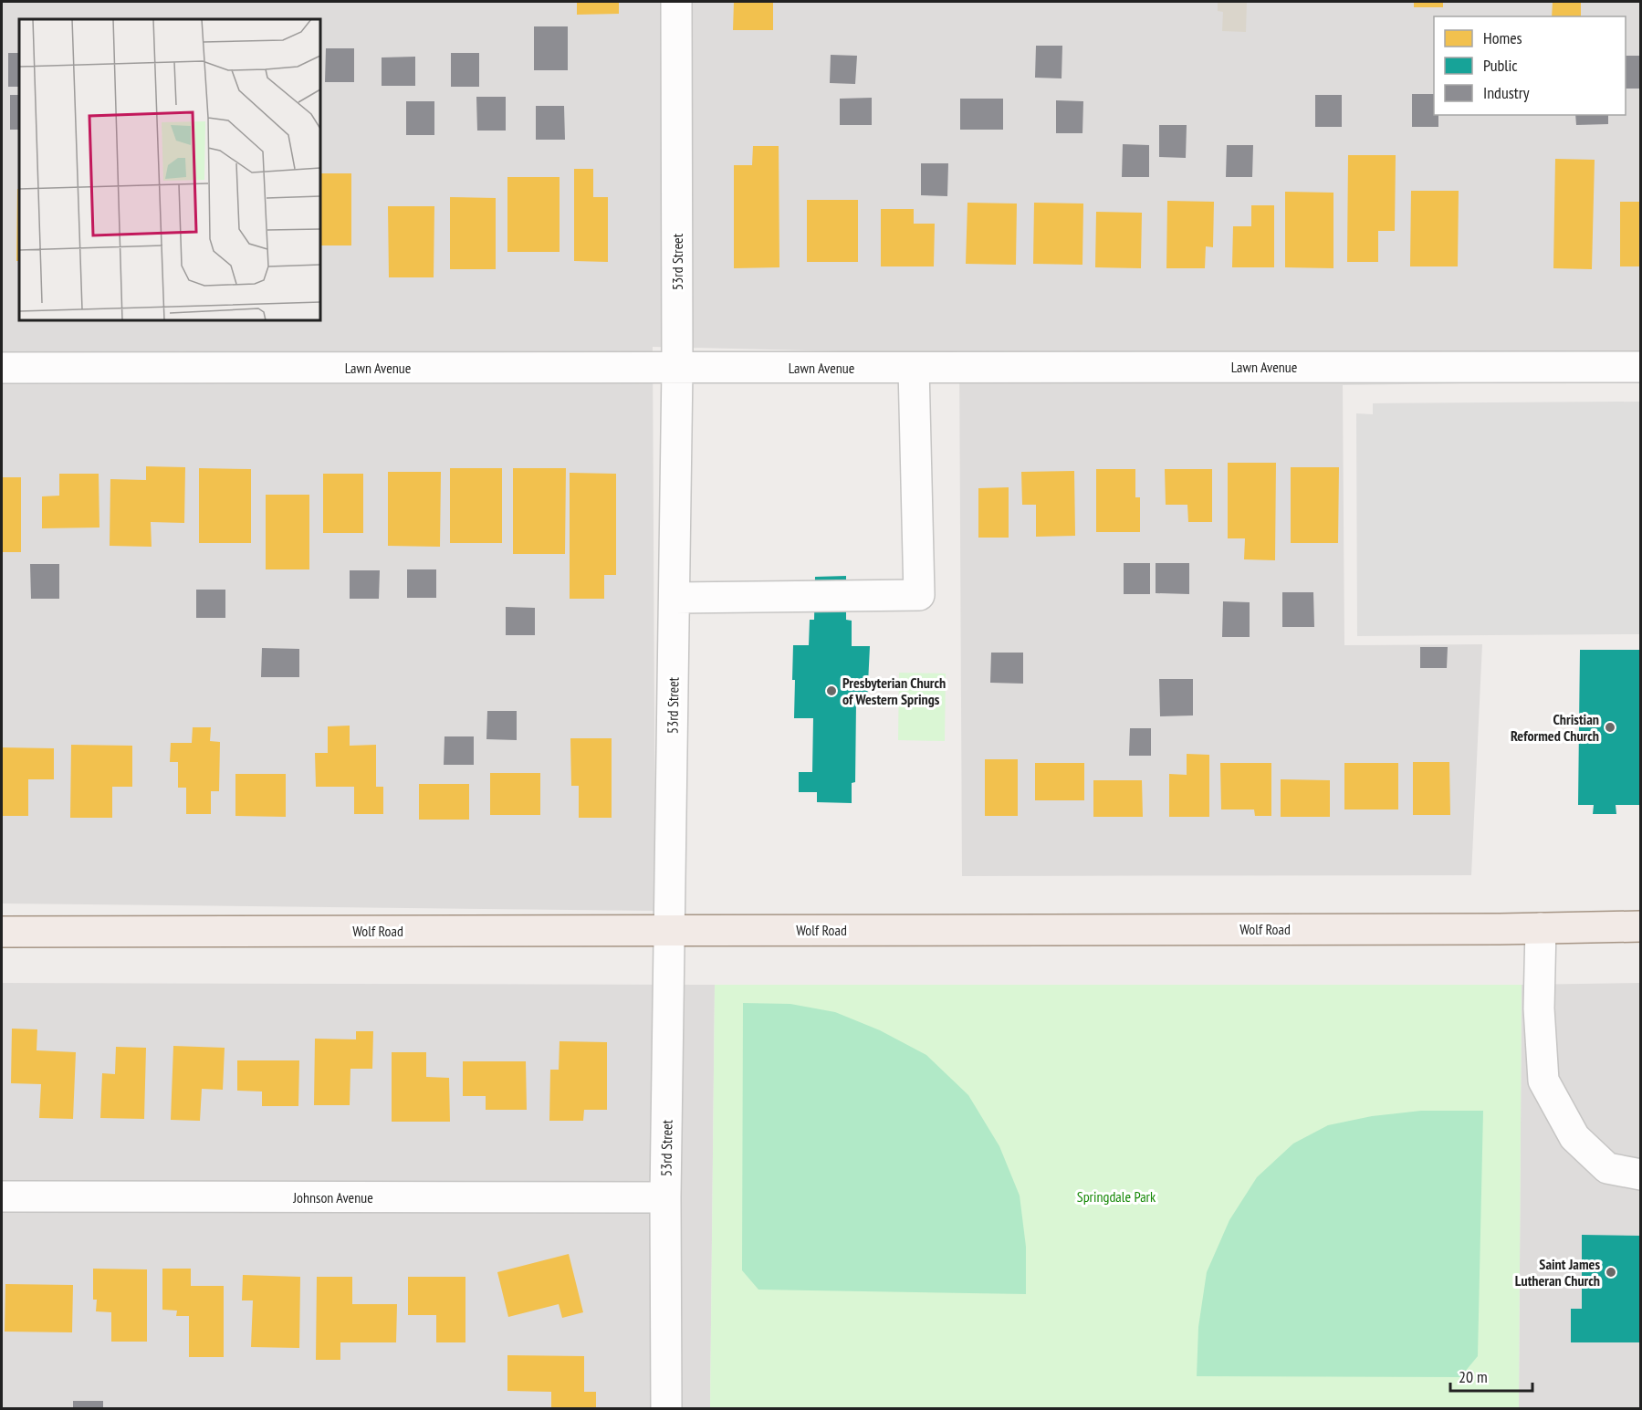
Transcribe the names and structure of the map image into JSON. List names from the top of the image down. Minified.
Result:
{"streets":{"main road":["Wolf Road"],"street":["53rd Street","Lawn Avenue","Johnson Avenue"]},"crossings":[["53rd Street","Lawn Avenue"],["53rd Street","Wolf Road"],["53rd Street","Johnson Avenue"]],"parks":["Springdale Park"],"places":["Presbyterian Church of Western Springs","Christian Reformed Church","Saint James Lutheran Church"],"legend":["Homes","Public","Industry"],"scale_bar":"20 m"}
